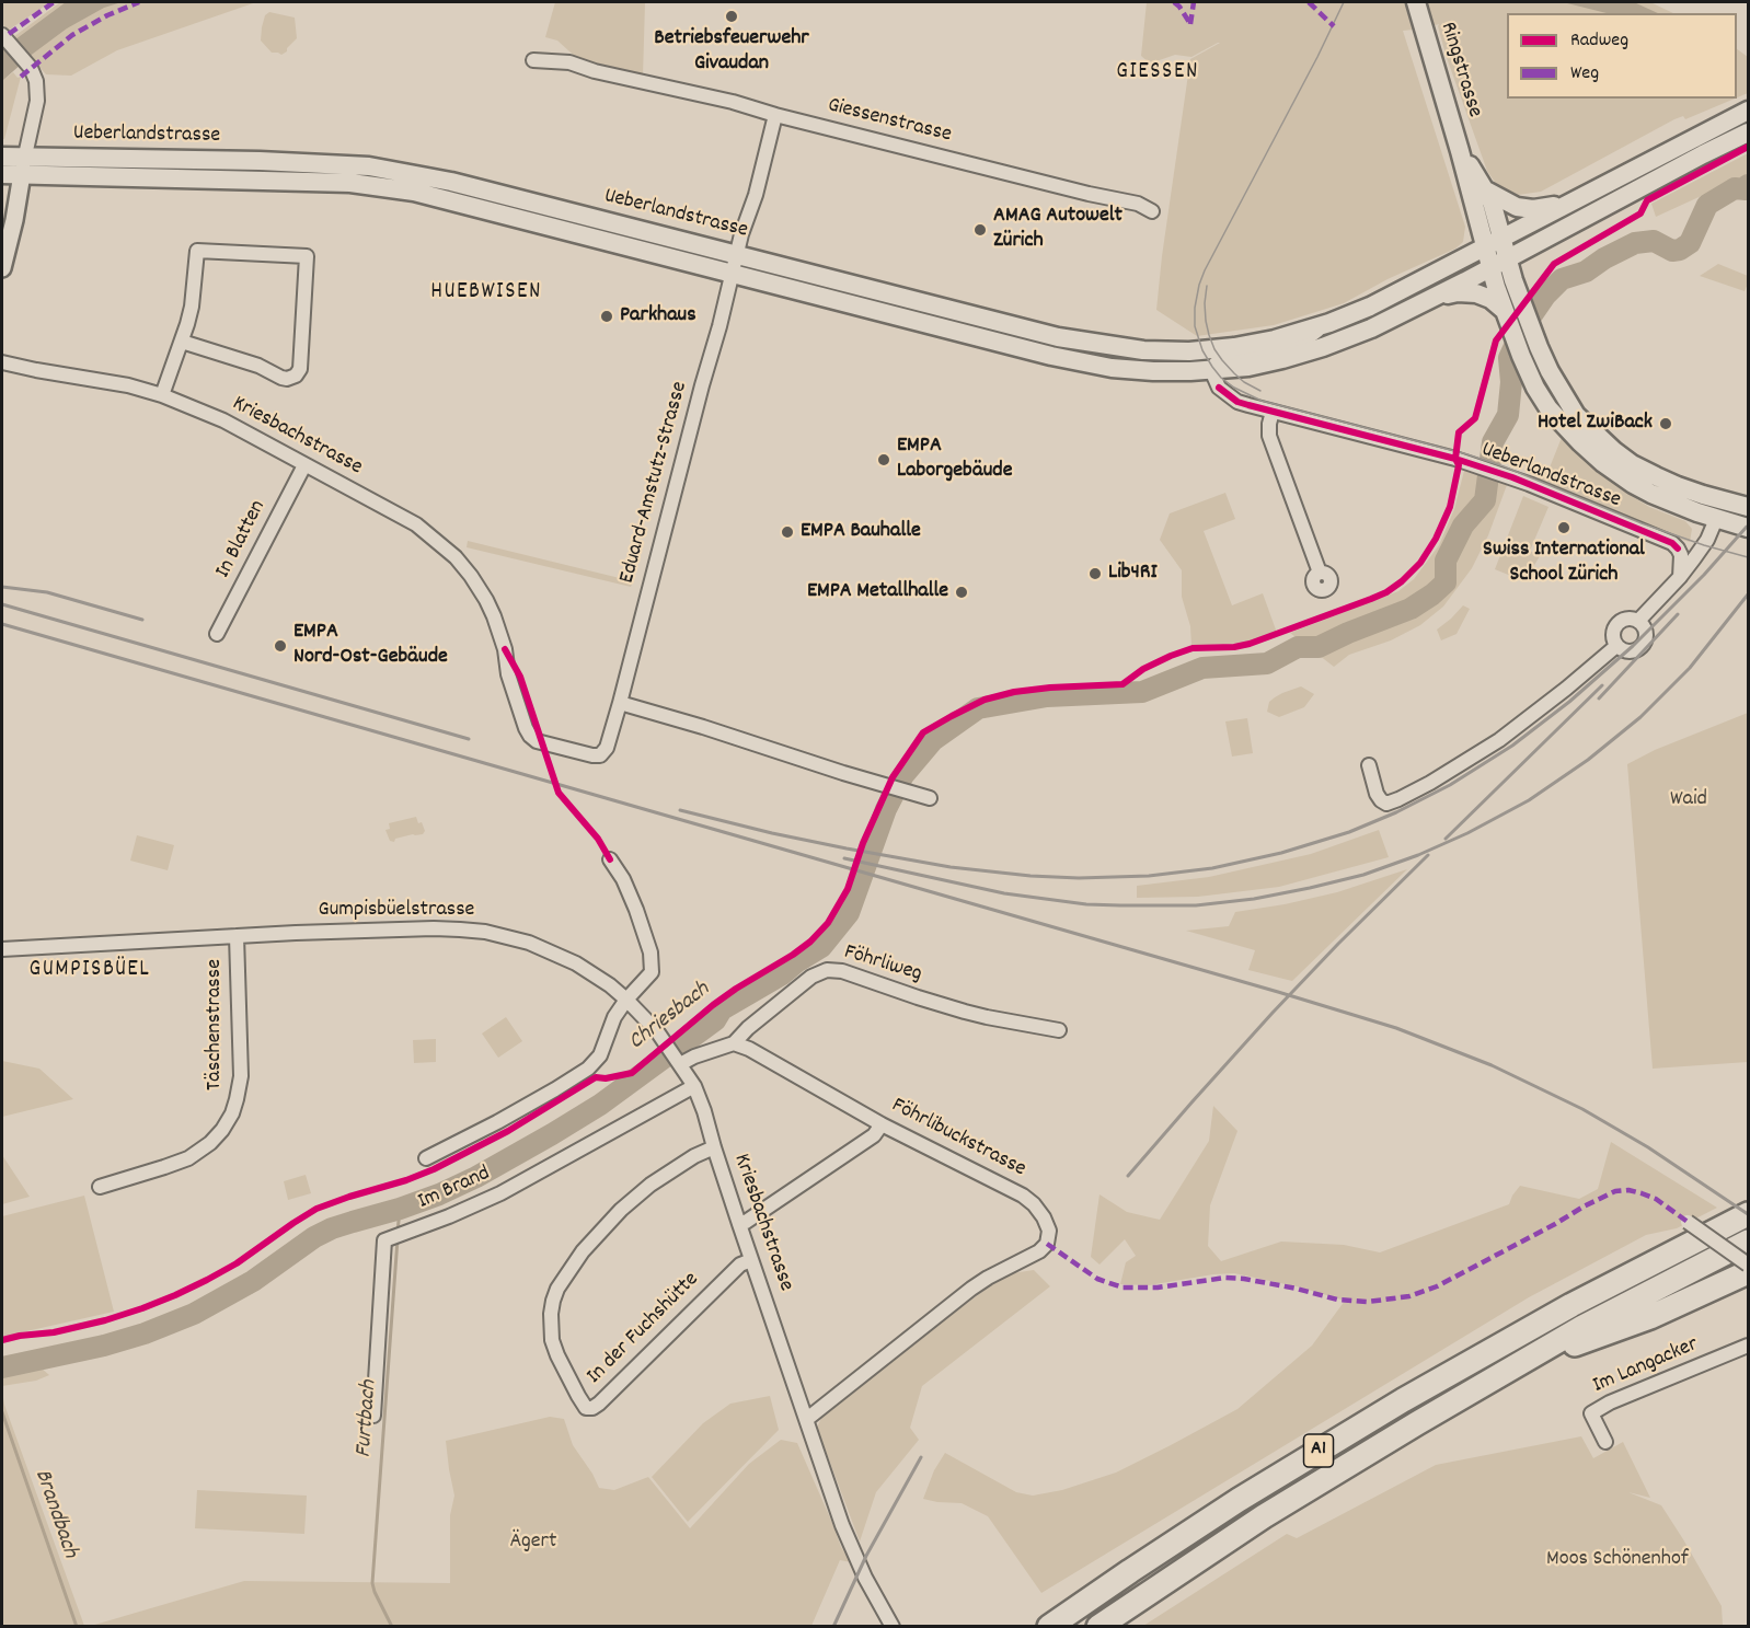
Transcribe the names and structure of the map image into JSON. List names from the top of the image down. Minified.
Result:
{"streets":{"highway":["A1"],"main road":["Ringstrasse","Ueberlandstrasse"],"street":["Giessenstrasse","Kriesbachstrasse","Eduard-Amstutz-Strasse","In Blatten","Gumpisbüelstrasse","Föhrliweg","Täschenstrasse","Föhrlibuckstrasse","Im Brand","In der Fuchshütte","Im Langacker"]},"crossings":[["Ringstrasse","Ueberlandstrasse"],["Ueberlandstrasse","Eduard-Amstutz-Strasse"],["Kriesbachstrasse","Eduard-Amstutz-Strasse"],["Kriesbachstrasse","In Blatten"],["Kriesbachstrasse","Gumpisbüelstrasse"],["Kriesbachstrasse","Föhrliweg"],["Kriesbachstrasse","Föhrlibuckstrasse"],["Kriesbachstrasse","Im Brand"],["Kriesbachstrasse","In der Fuchshütte"],["Gumpisbüelstrasse","Täschenstrasse"],["Föhrliweg","Föhrlibuckstrasse"]],"districts":["GIESSEN","HUEBWISEN","GUMPISBÜEL"],"water":["Chriesbach","Furtbach","Brandbach"],"parks":["Waid","Ägert","Moos Schönenhof"],"places":["Betriebsfeuerwehr Givaudan","AMAG Autowelt Zürich","Parkhaus","Hotel ZwiBack","EMPA Laborgebäude","Swiss International School Zürich","EMPA Bauhalle","Lib4RI","EMPA Metallhalle","EMPA Nord-Ost-Gebäude"],"legend":["Radweg","Weg"]}
